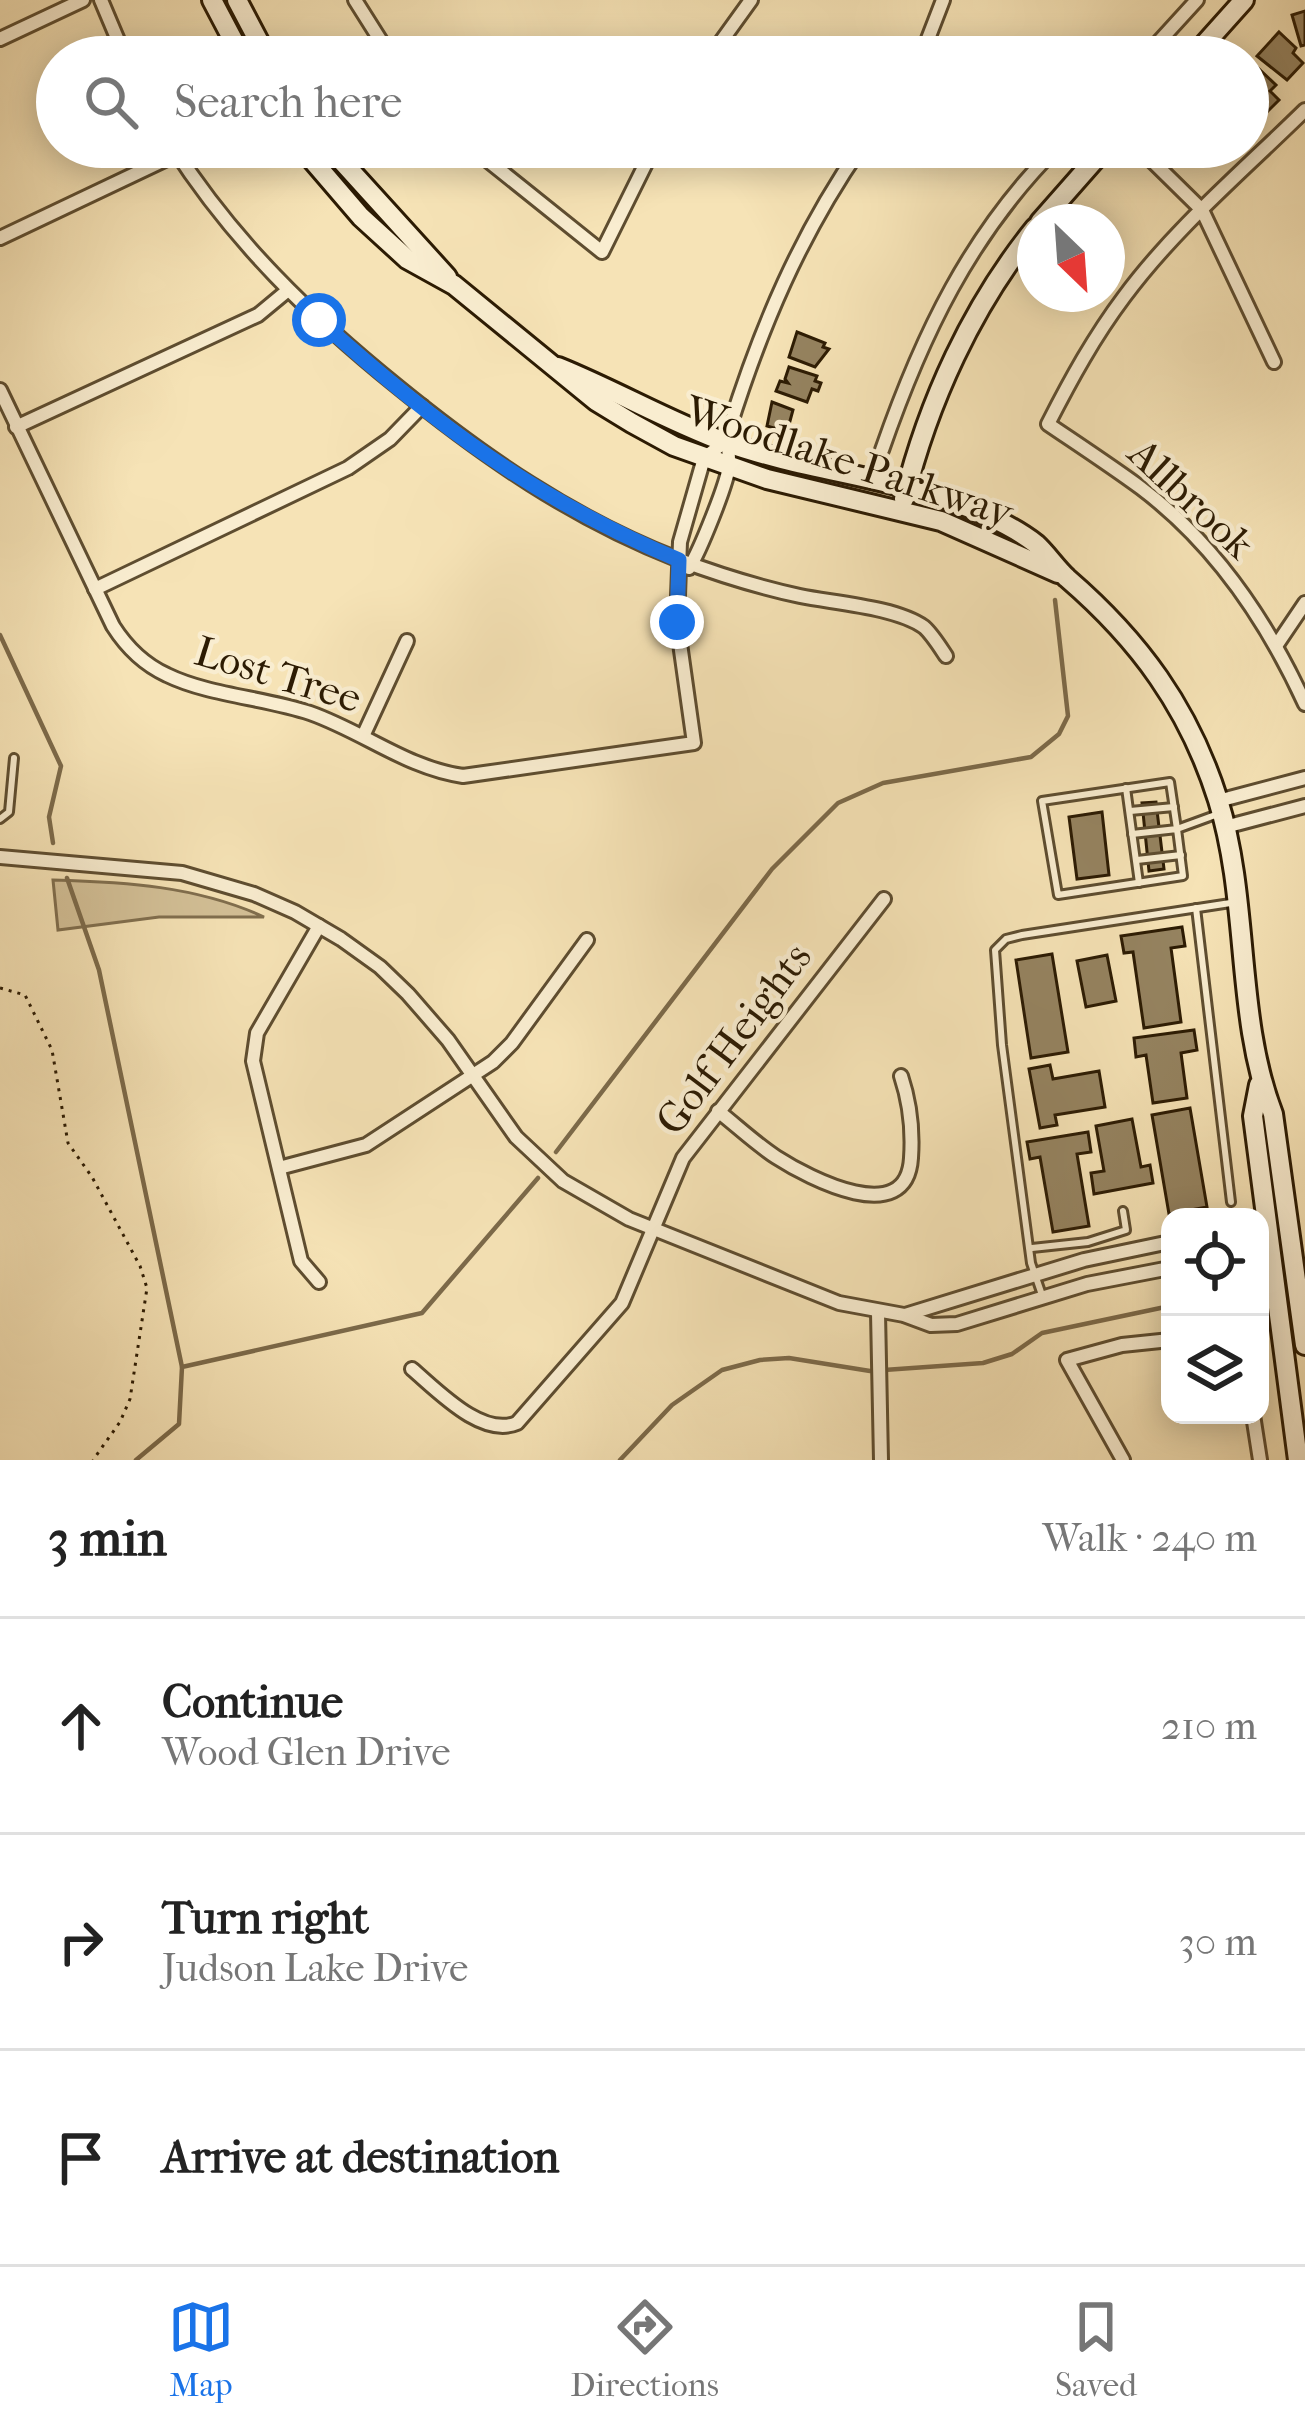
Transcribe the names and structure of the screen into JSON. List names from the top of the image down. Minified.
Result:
{"streets":{"street":["Woodlake Parkway","Allbrook","Lost Tree","Golf Heights"]},"north":"bottom right","page":{"search":"Search here","heading":["3 min","Walk · 240 m"],"list":[["Continue","Wood Glen Drive","210 m"],["Turn right","Judson Lake Drive","30 m"],"Arrive at destination"],"nav":["Map","Directions","Saved"]}}
